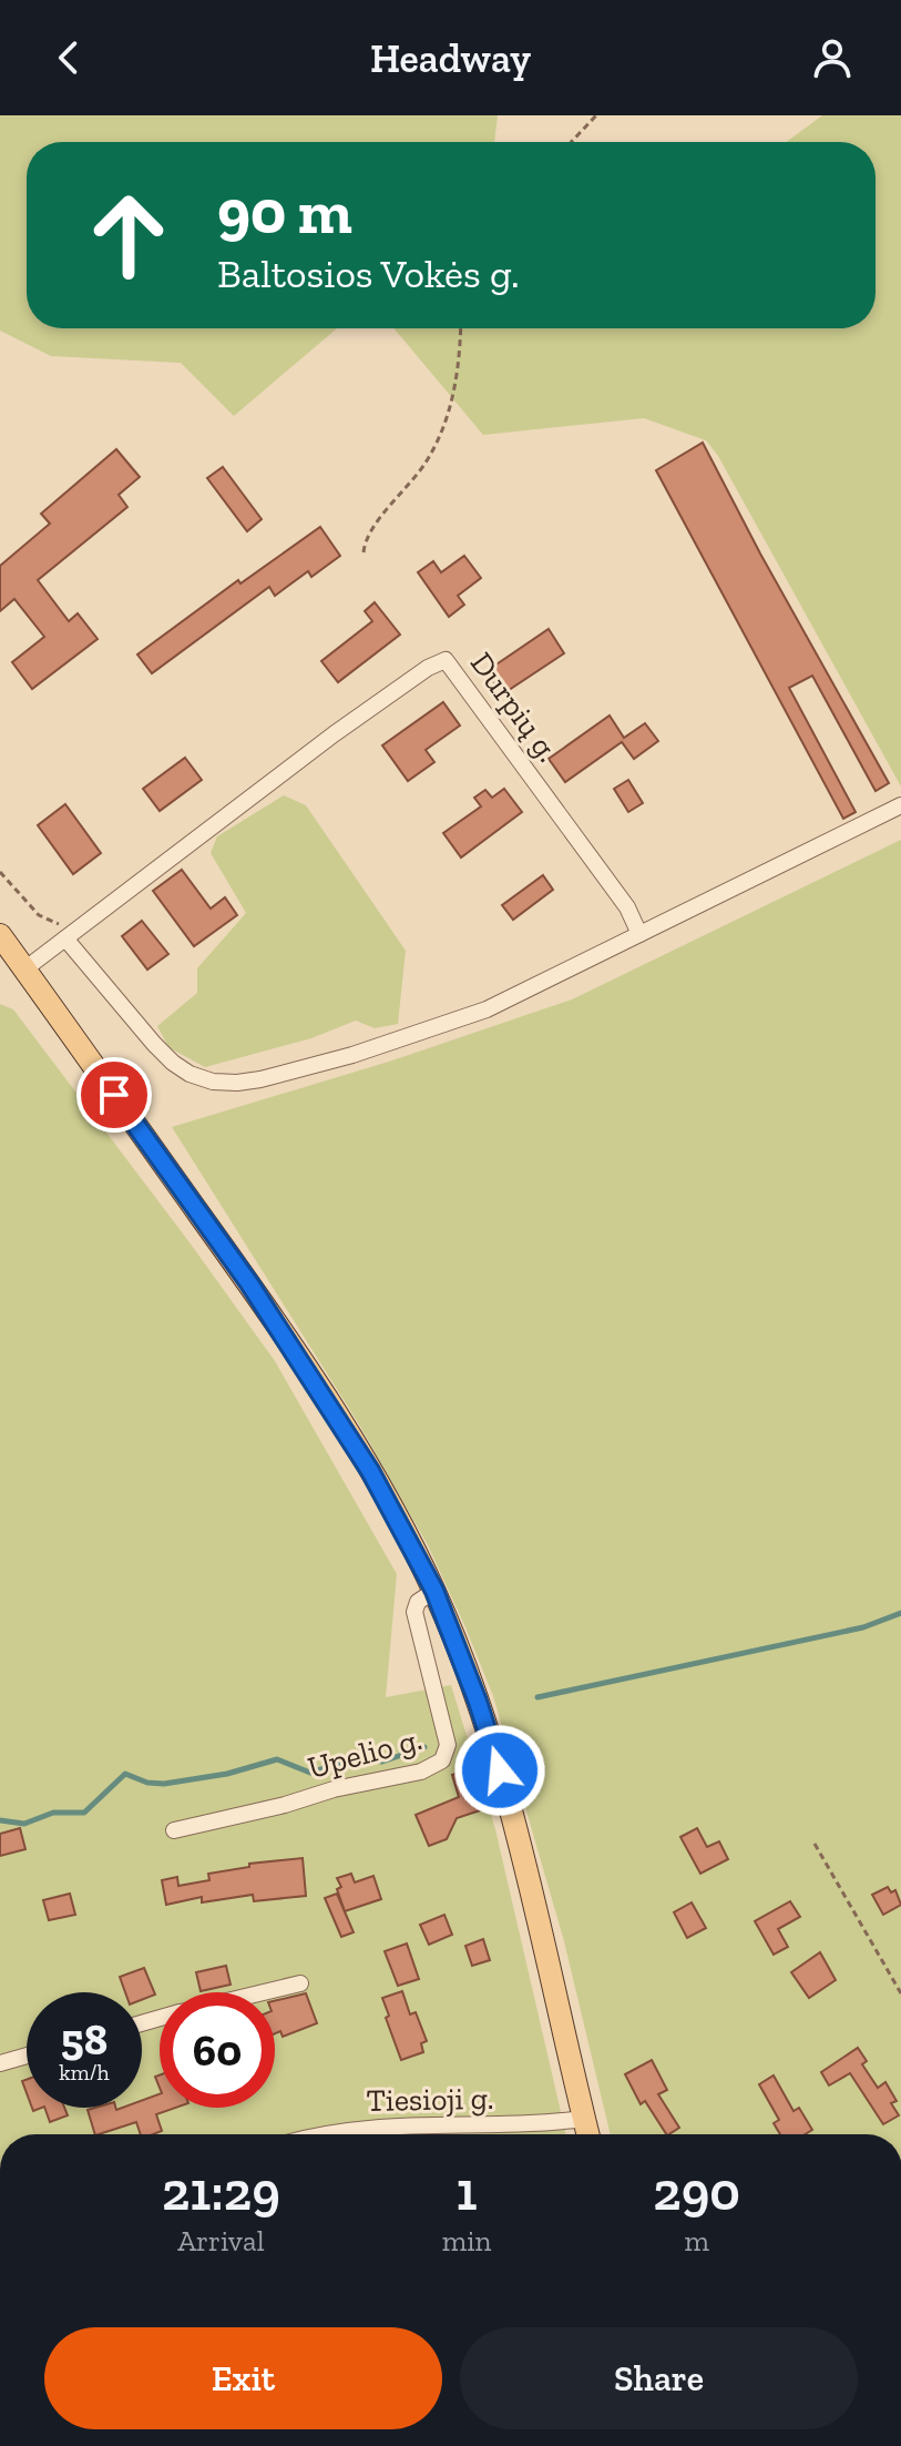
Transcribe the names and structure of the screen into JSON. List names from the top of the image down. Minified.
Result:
{"streets":{"street":["Durpių g.","Upelio g.","Tiesioji g."]},"page":{"header":"Headway","turn":["90 m","Baltosios Vokės g."],"speed":"58 km/h","limit":"60","eta":["21:29","Arrival","1","min","290","m"],"buttons":["Exit","Share"]}}
